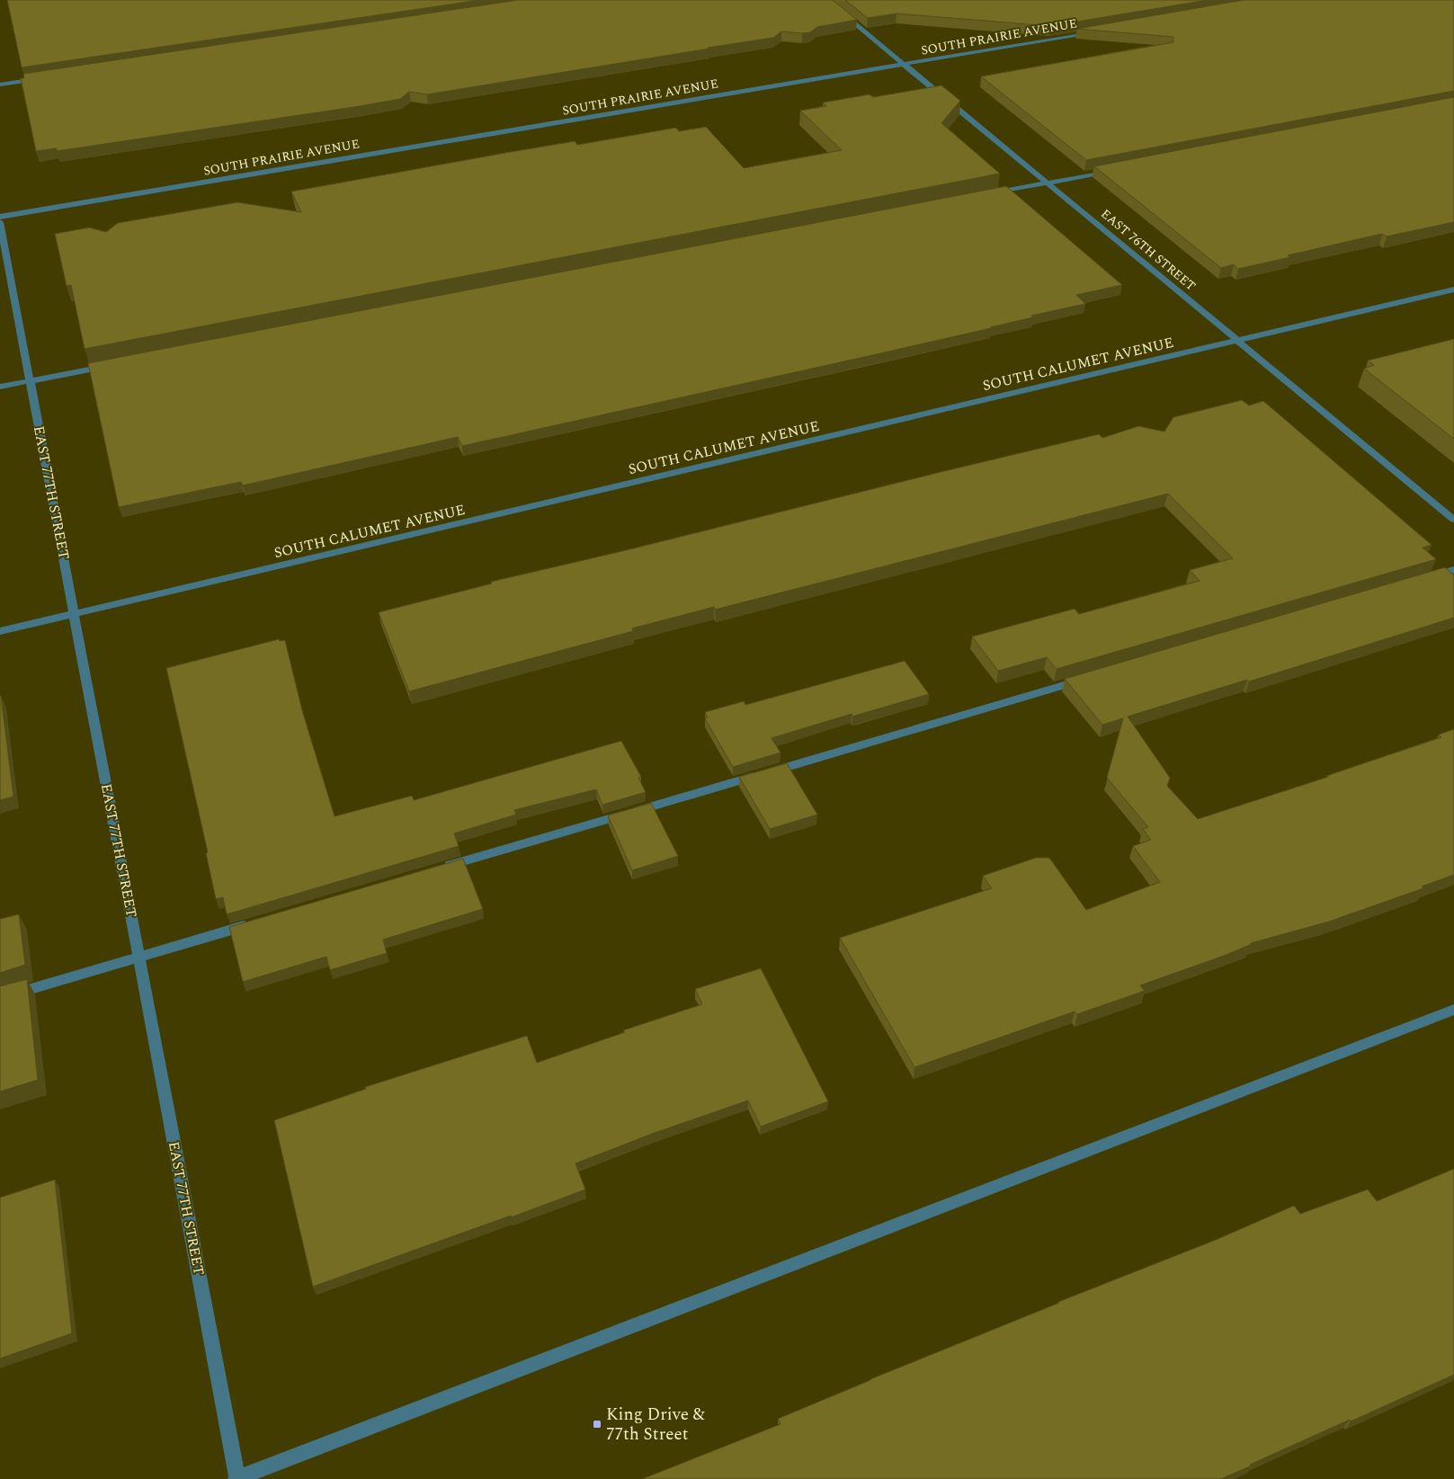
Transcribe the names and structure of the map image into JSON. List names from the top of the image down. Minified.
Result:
{"streets":{"street":["SOUTH PRAIRIE AVENUE","EAST 76TH STREET","SOUTH CALUMET AVENUE","EAST 77TH STREET"]},"crossings":[["SOUTH PRAIRIE AVENUE","EAST 76TH STREET"],["EAST 76TH STREET","SOUTH CALUMET AVENUE"],["SOUTH CALUMET AVENUE","EAST 77TH STREET"]],"places":{"transit":["King Drive & 77th Street"]}}
